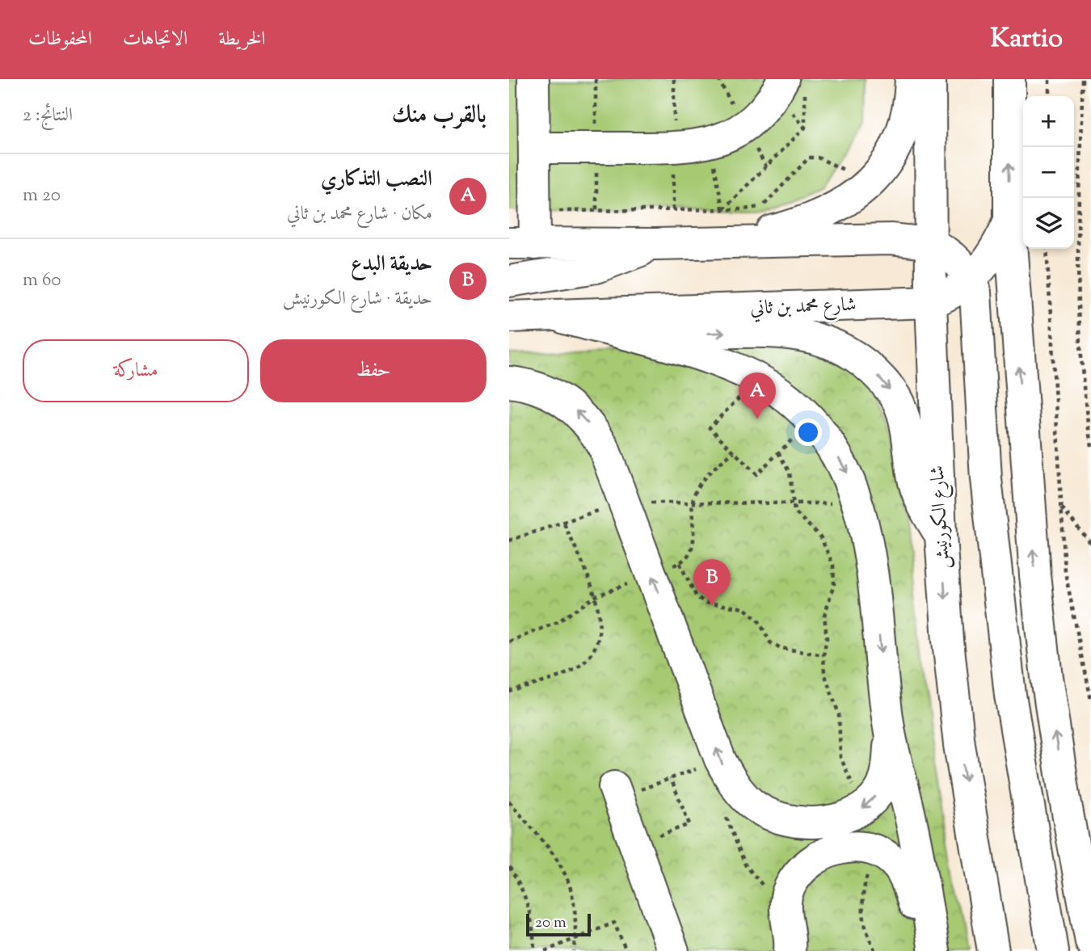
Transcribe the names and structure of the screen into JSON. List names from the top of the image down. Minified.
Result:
{"streets":{"main road":["شارع محمد بن ثاني","شارع الكورنيش"]},"crossings":[["شارع محمد بن ثاني","شارع الكورنيش"]],"scale_bar":"20 m","page":{"header":"Kartio","nav":["الخريطة","الاتجاهات","المحفوظات"],"heading":["بالقرب منك","النتائج: 2"],"map_buttons":["+","−"],"list":[{"mark":"A","name":"النصب التذكاري","note":"مكان · شارع محمد بن ثاني","value":"20 m"},{"mark":"B","name":"حديقة البدع","note":"حديقة · شارع الكورنيش","value":"60 m"}],"buttons":["حفظ","مشاركة"],"pins":["A","B"],"scale":"20 m"}}
